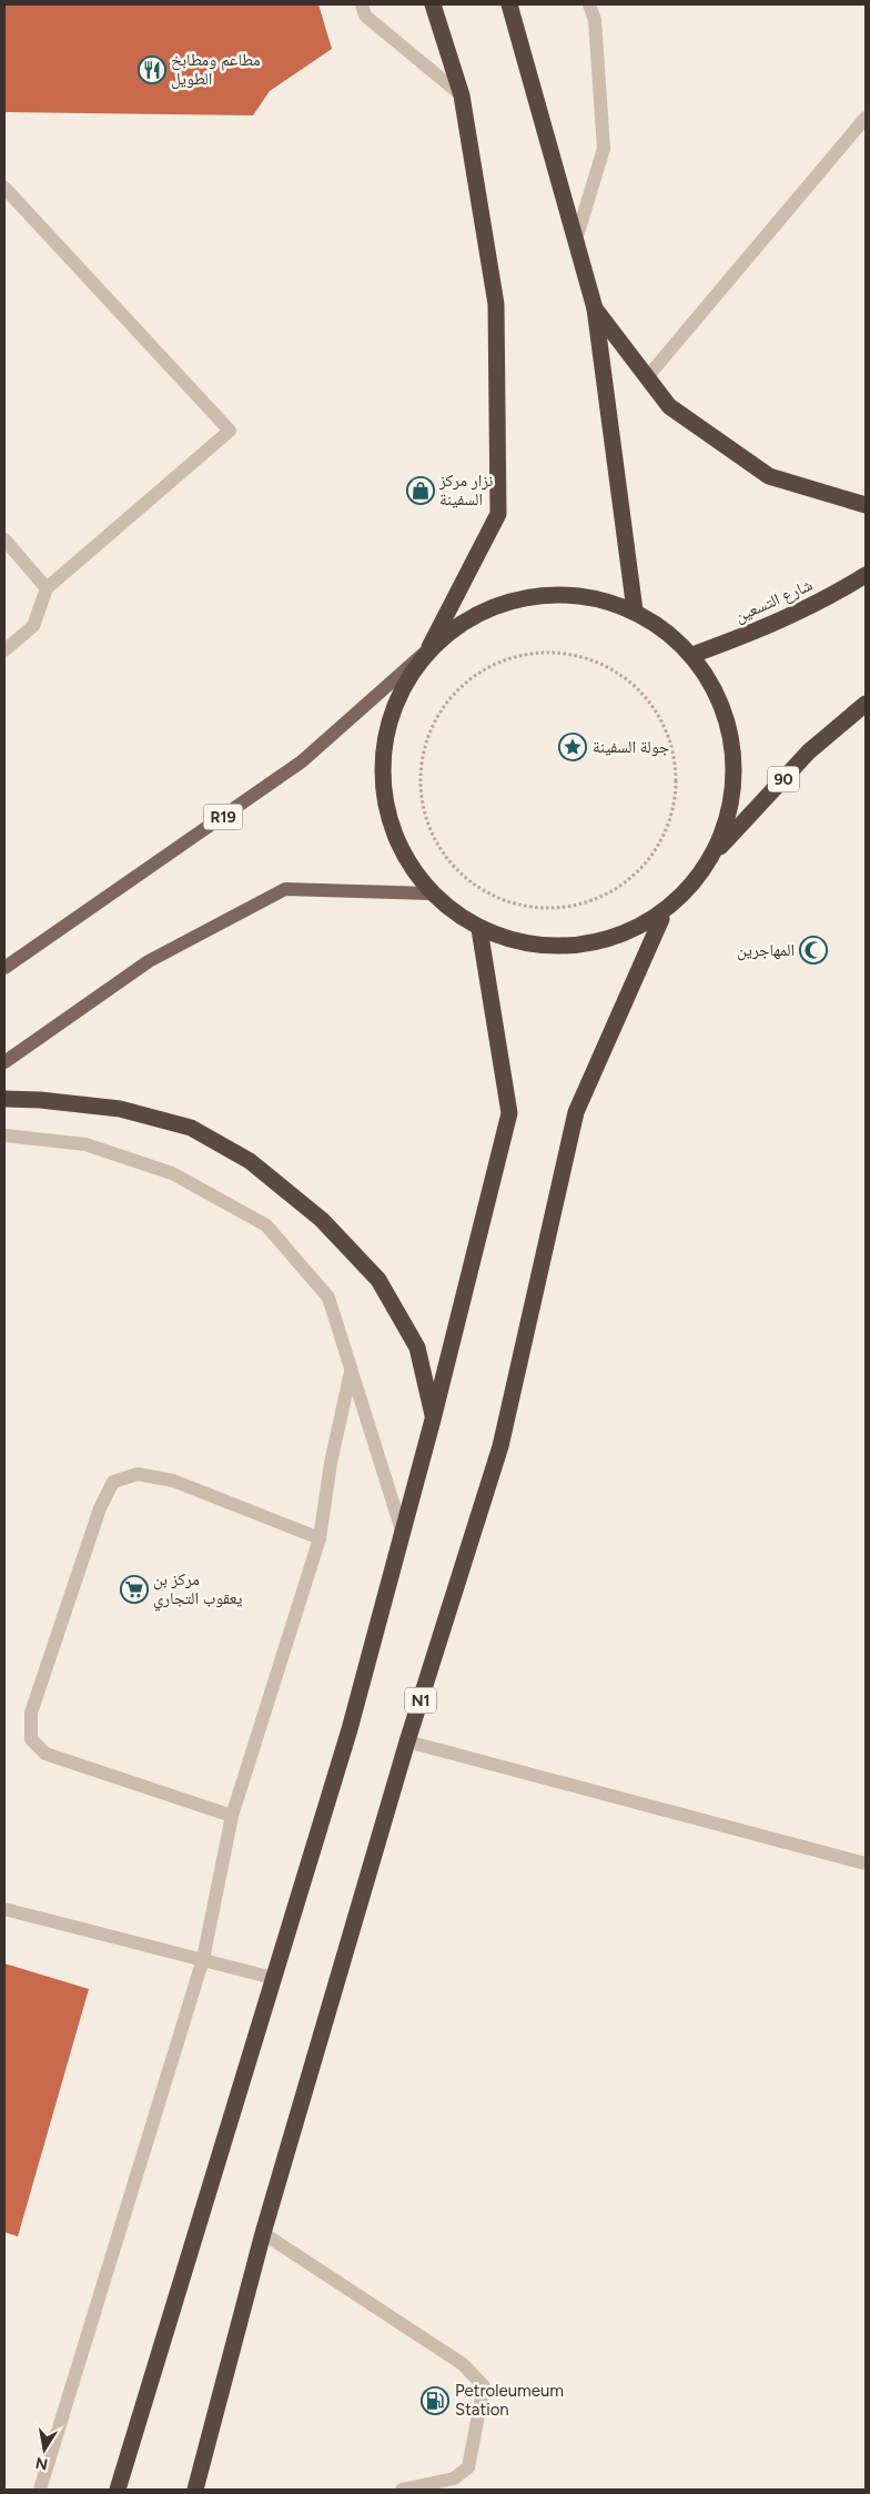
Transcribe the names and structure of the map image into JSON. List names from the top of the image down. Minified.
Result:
{"streets":{"highway":["شارع التسعين","90","N1"],"main road":["R19"]},"places":{"restaurant":["مطاعم ومطابخ الطويل"],"shop":["نزار مركز السفينة"],"place":["جولة السفينة"],"mosque":["المهاجرين"],"supermarket":["مركز بن يعقوب التجاري"],"fuel station":["Petroleumeum Station"]},"north":"bottom"}
